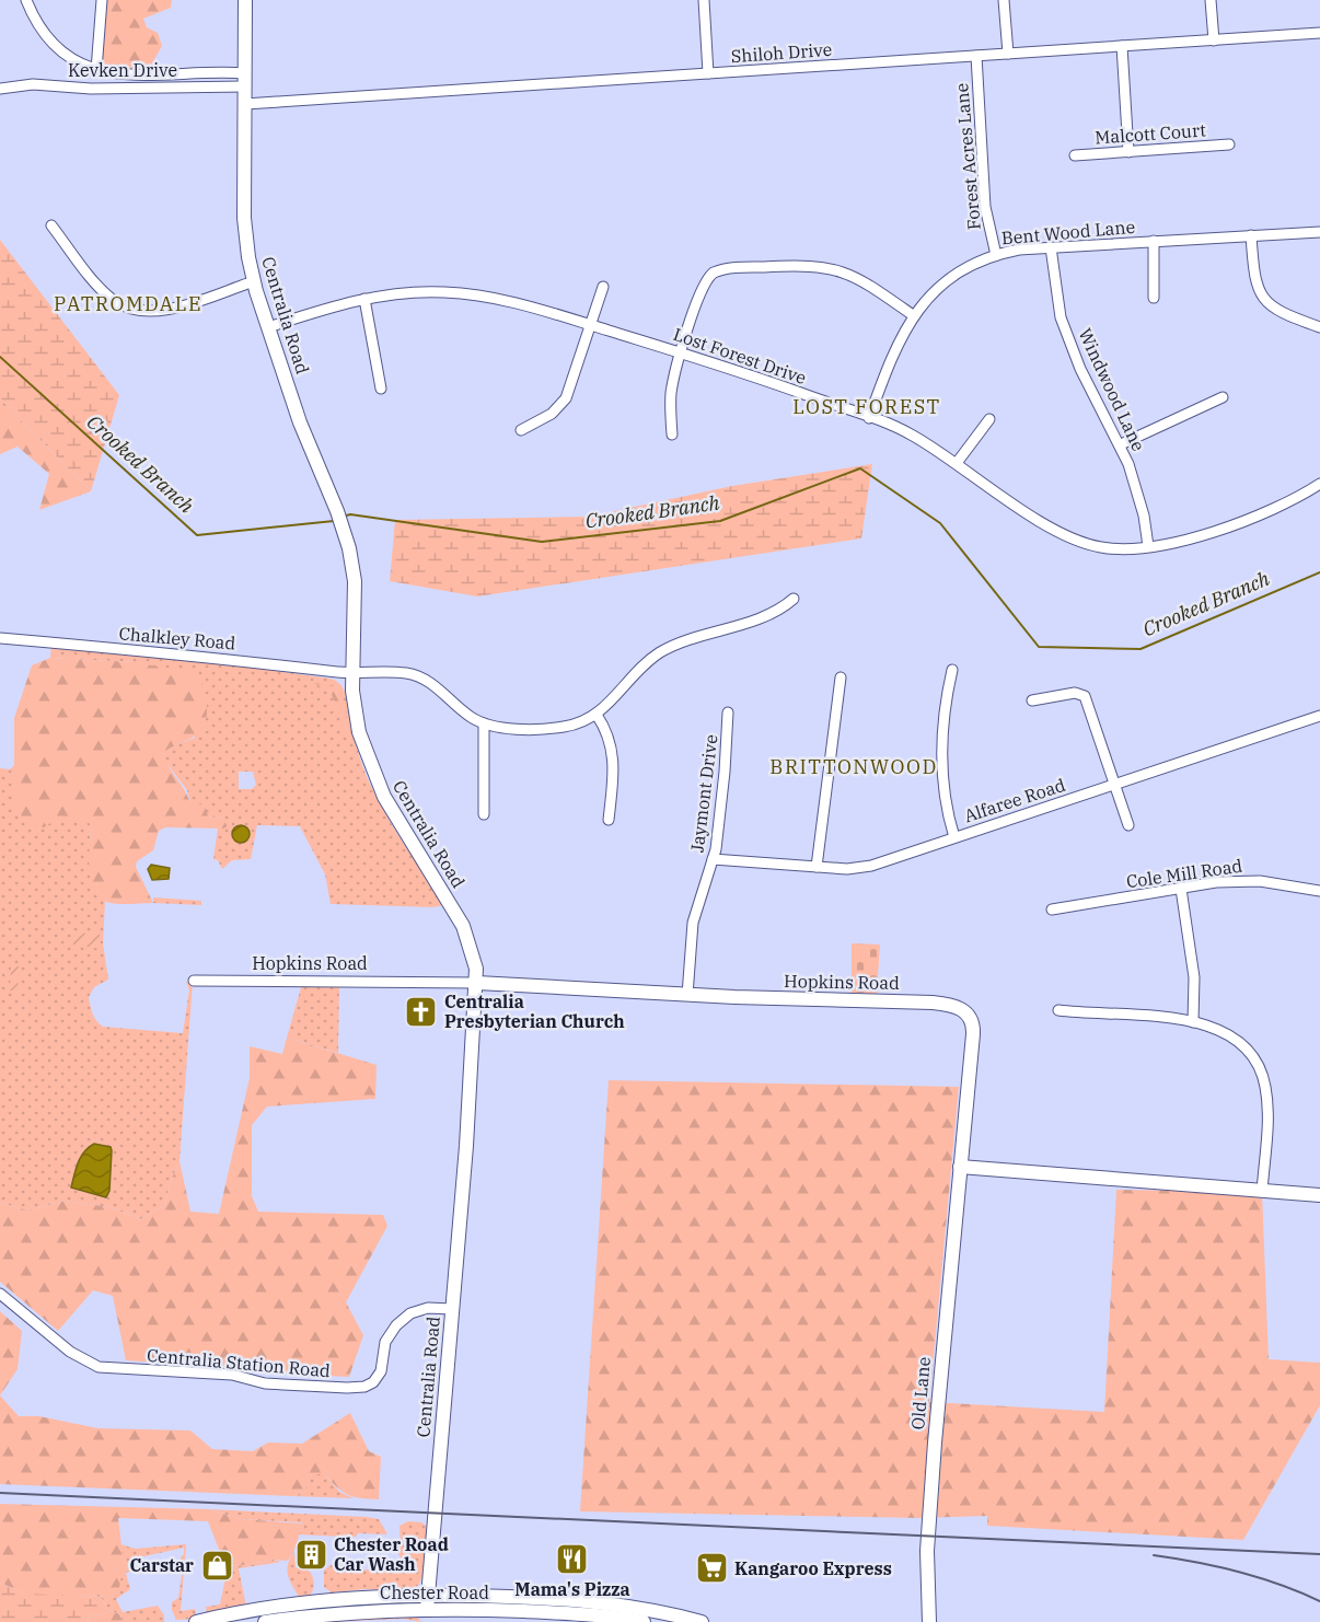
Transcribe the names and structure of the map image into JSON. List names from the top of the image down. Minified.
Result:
{"streets":{"main road":["Centralia Road","Hopkins Road","Old Lane","Chester Road"],"street":["Shiloh Drive","Kevken Drive","Malcott Court","Forest Acres Lane","Bent Wood Lane","Lost Forest Drive","Windwood Lane","Chalkley Road","Jaymont Drive","Alfaree Road","Cole Mill Road","Centralia Station Road"]},"crossings":[["Shiloh Drive","Forest Acres Lane"],["Shiloh Drive","Centralia Road"],["Kevken Drive","Centralia Road"],["Forest Acres Lane","Bent Wood Lane"],["Bent Wood Lane","Lost Forest Drive"],["Bent Wood Lane","Windwood Lane"],["Centralia Road","Lost Forest Drive"],["Centralia Road","Chalkley Road"],["Centralia Road","Hopkins Road"],["Centralia Road","Centralia Station Road"],["Centralia Road","Chester Road"],["Lost Forest Drive","Windwood Lane"],["Jaymont Drive","Alfaree Road"],["Jaymont Drive","Hopkins Road"],["Hopkins Road","Old Lane"]],"districts":["PATROMDALE","LOST FOREST","BRITTONWOOD"],"water":["Crooked Branch"],"places":{"church":["Centralia Presbyterian Church"],"building":["Chester Road Car Wash"],"restaurant":["Mama's Pizza"],"shop":["Carstar"],"supermarket":["Kangaroo Express"]}}
